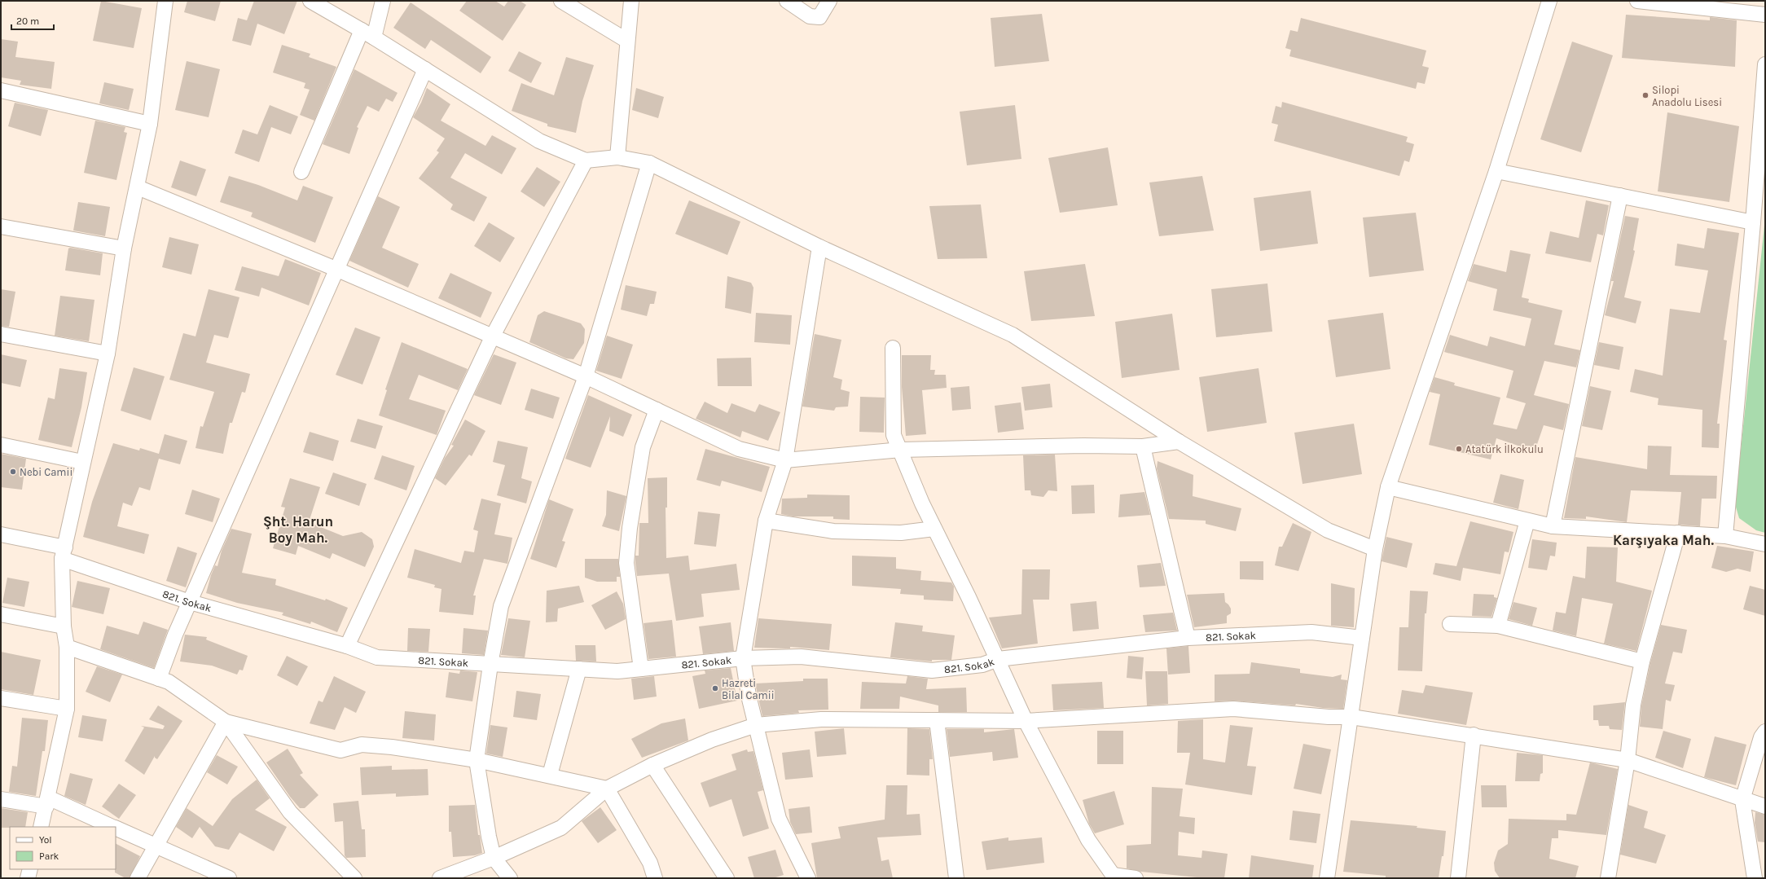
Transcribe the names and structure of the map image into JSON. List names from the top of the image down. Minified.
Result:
{"streets":{"street":["821. Sokak"]},"districts":["Şht. Harun Boy Mah.","Karşıyaka Mah."],"places":["Silopi Anadolu Lisesi","Atatürk İlkokulu","Nebi Camii","Hazreti Bilal Camii"],"legend":["Yol","Park"],"scale_bar":"20 m"}
